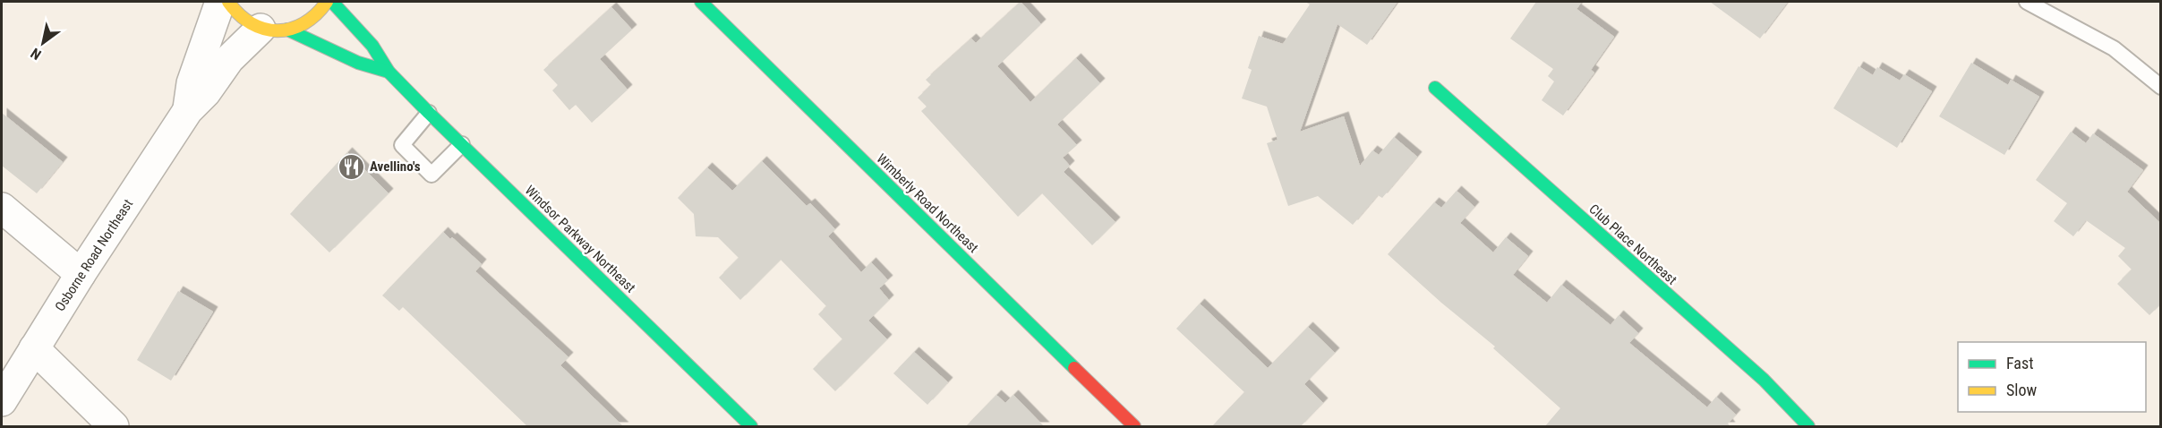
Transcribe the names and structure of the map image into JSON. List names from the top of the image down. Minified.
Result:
{"streets":{"street":["Wimberly Road Northeast","Windsor Parkway Northeast","Club Place Northeast","Osborne Road Northeast"]},"crossings":[["Windsor Parkway Northeast","Osborne Road Northeast"]],"places":{"restaurant":["Avellino's"]},"legend":["Fast","Slow"],"north":"bottom left"}
